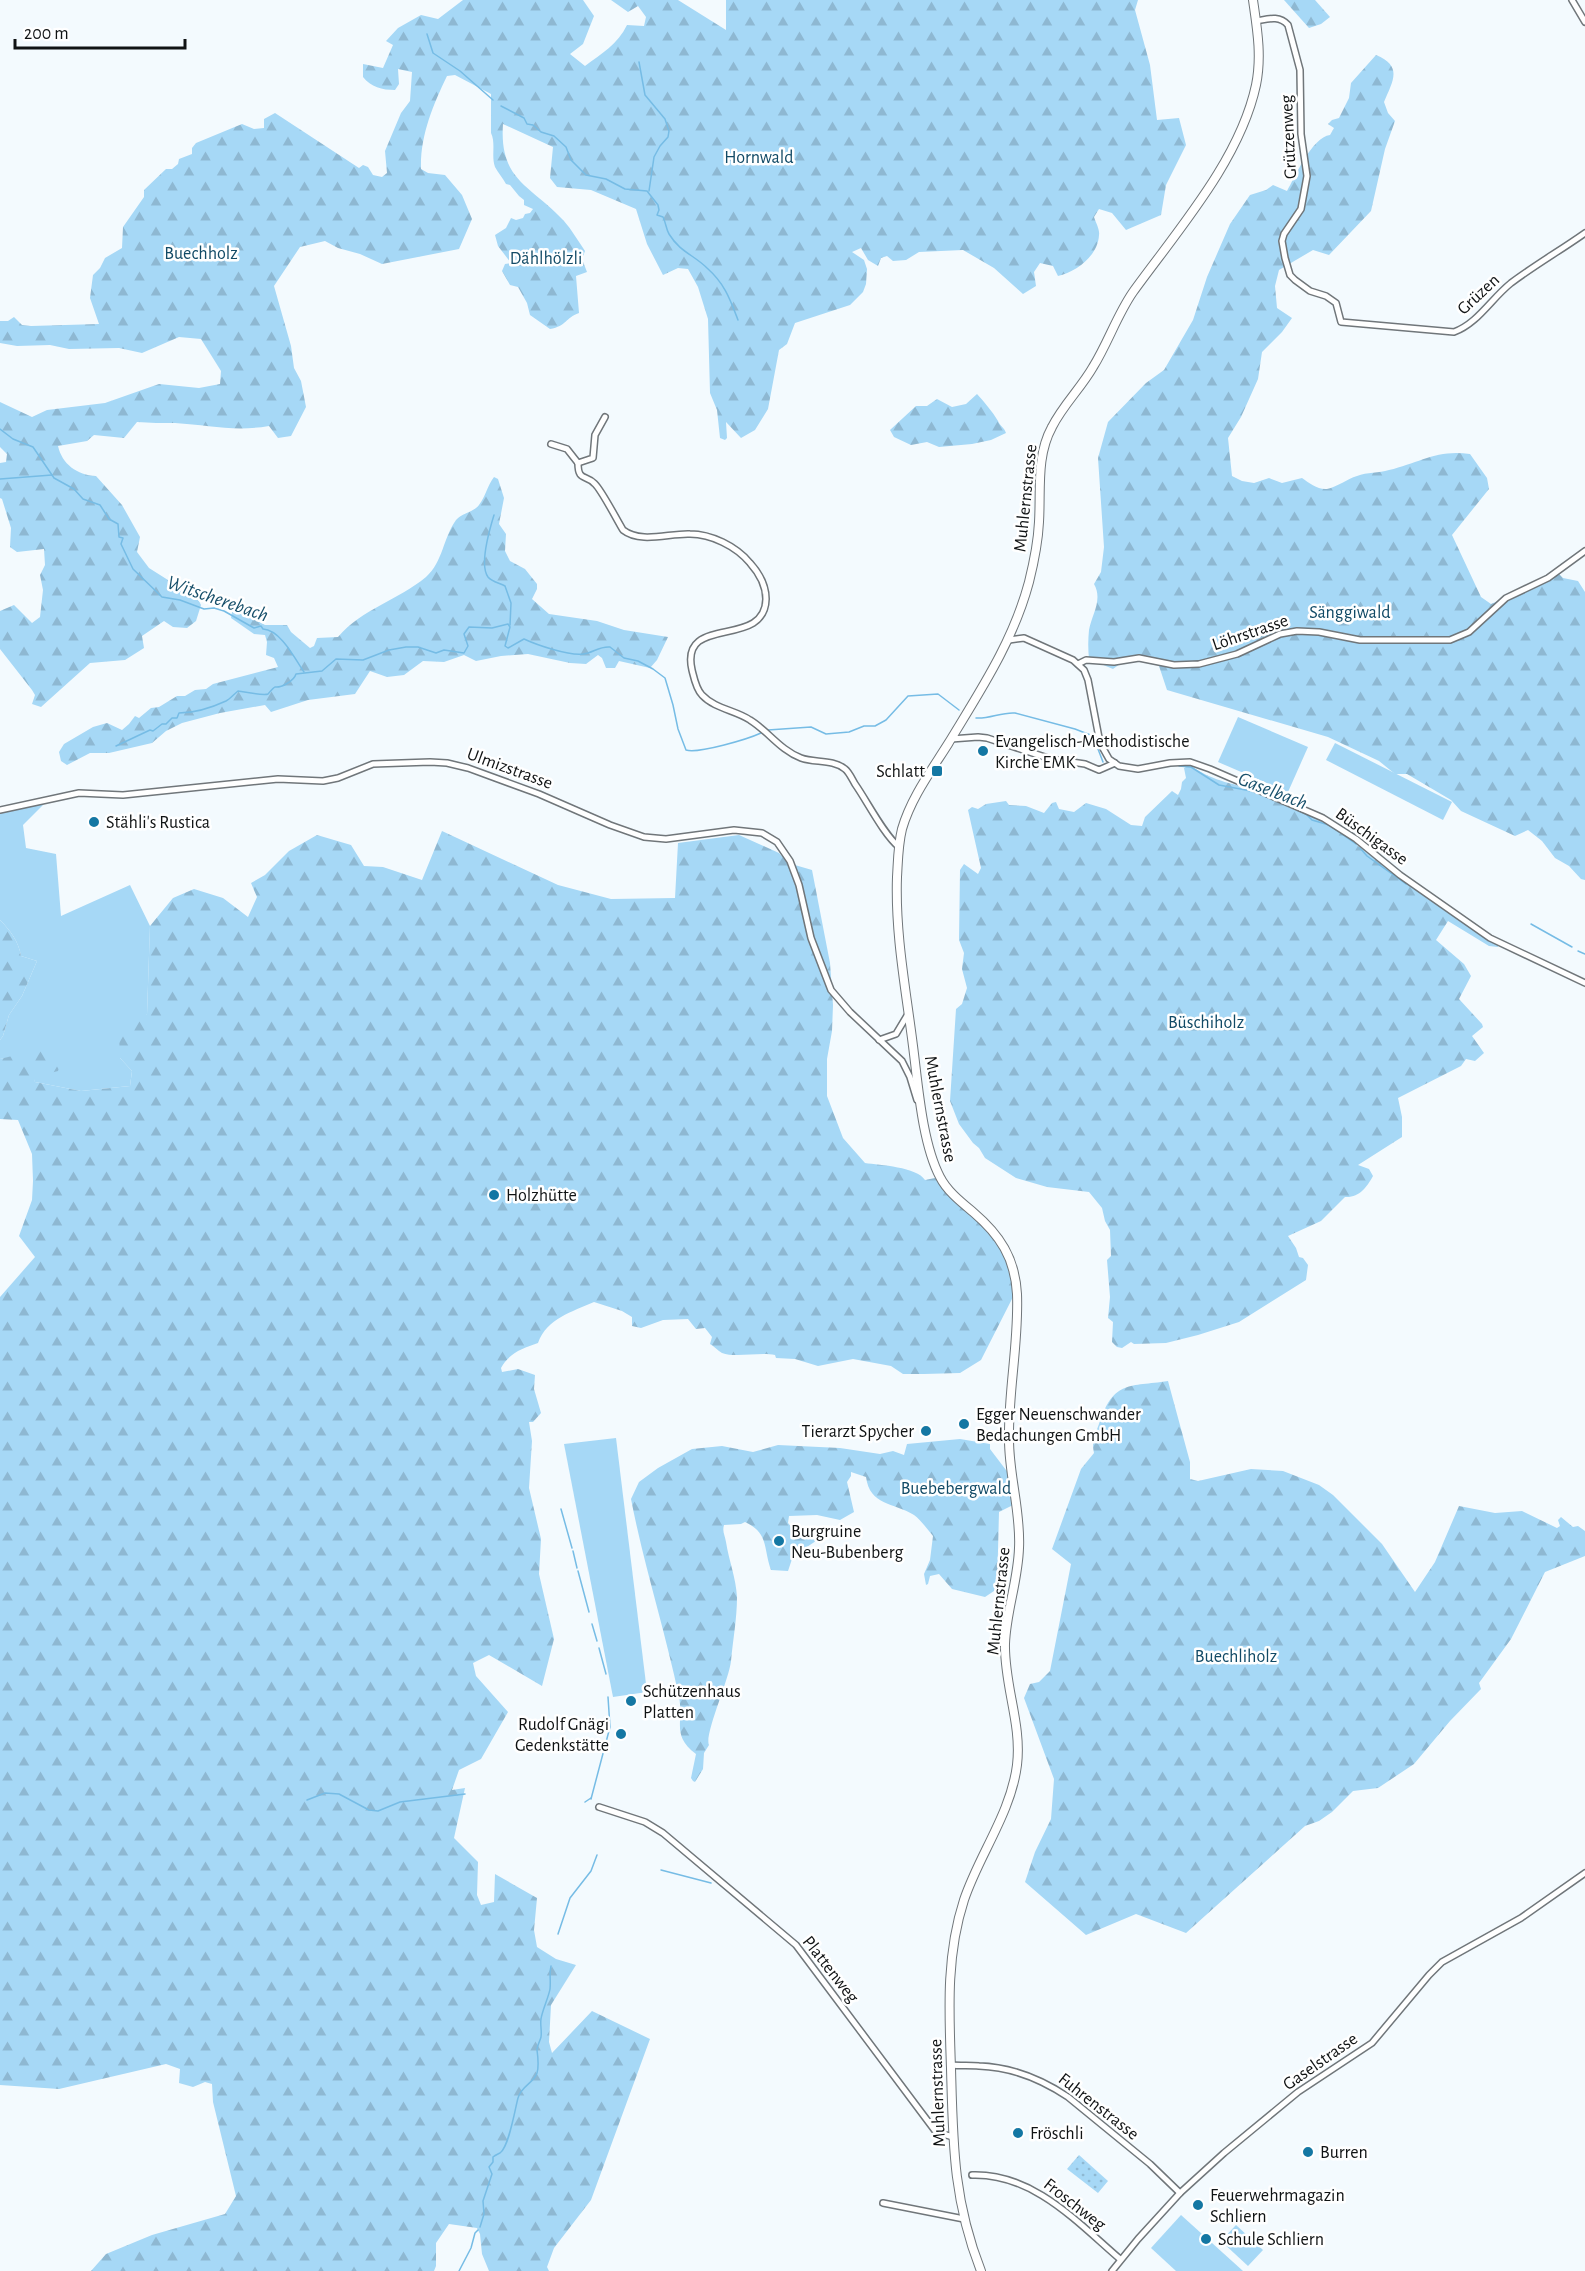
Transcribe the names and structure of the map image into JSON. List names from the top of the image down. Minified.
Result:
{"streets":{"street":["Grützenweg","Grüzen","Muhlernstrasse","Löhrstrasse","Ulmizstrasse","Büschigasse","Plattenweg","Gaselstrasse","Fuhrenstrasse","Froschweg"]},"crossings":[["Grützenweg","Grüzen"],["Grützenweg","Muhlernstrasse"],["Muhlernstrasse","Ulmizstrasse"],["Muhlernstrasse","Büschigasse"],["Muhlernstrasse","Plattenweg"],["Muhlernstrasse","Fuhrenstrasse"],["Gaselstrasse","Fuhrenstrasse"],["Gaselstrasse","Froschweg"]],"water":["Witscherebach","Gaselbach"],"parks":["Hornwald","Buechholz","Dählhölzli","Sänggiwald","Büschiholz","Buebebergwald","Buechliholz"],"places":{"other":["Evangelisch-Methodistische Kirche EMK","Stähli's Rustica","Holzhütte","Egger Neuenschwander Bedachungen GmbH","Tierarzt Spycher","Burgruine Neu-Bubenberg","Schützenhaus Platten","Rudolf Gnägi Gedenkstätte","Fröschli","Burren","Feuerwehrmagazin Schliern","Schule Schliern"],"transit":["Schlatt"]},"scale_bar":"200 m"}
